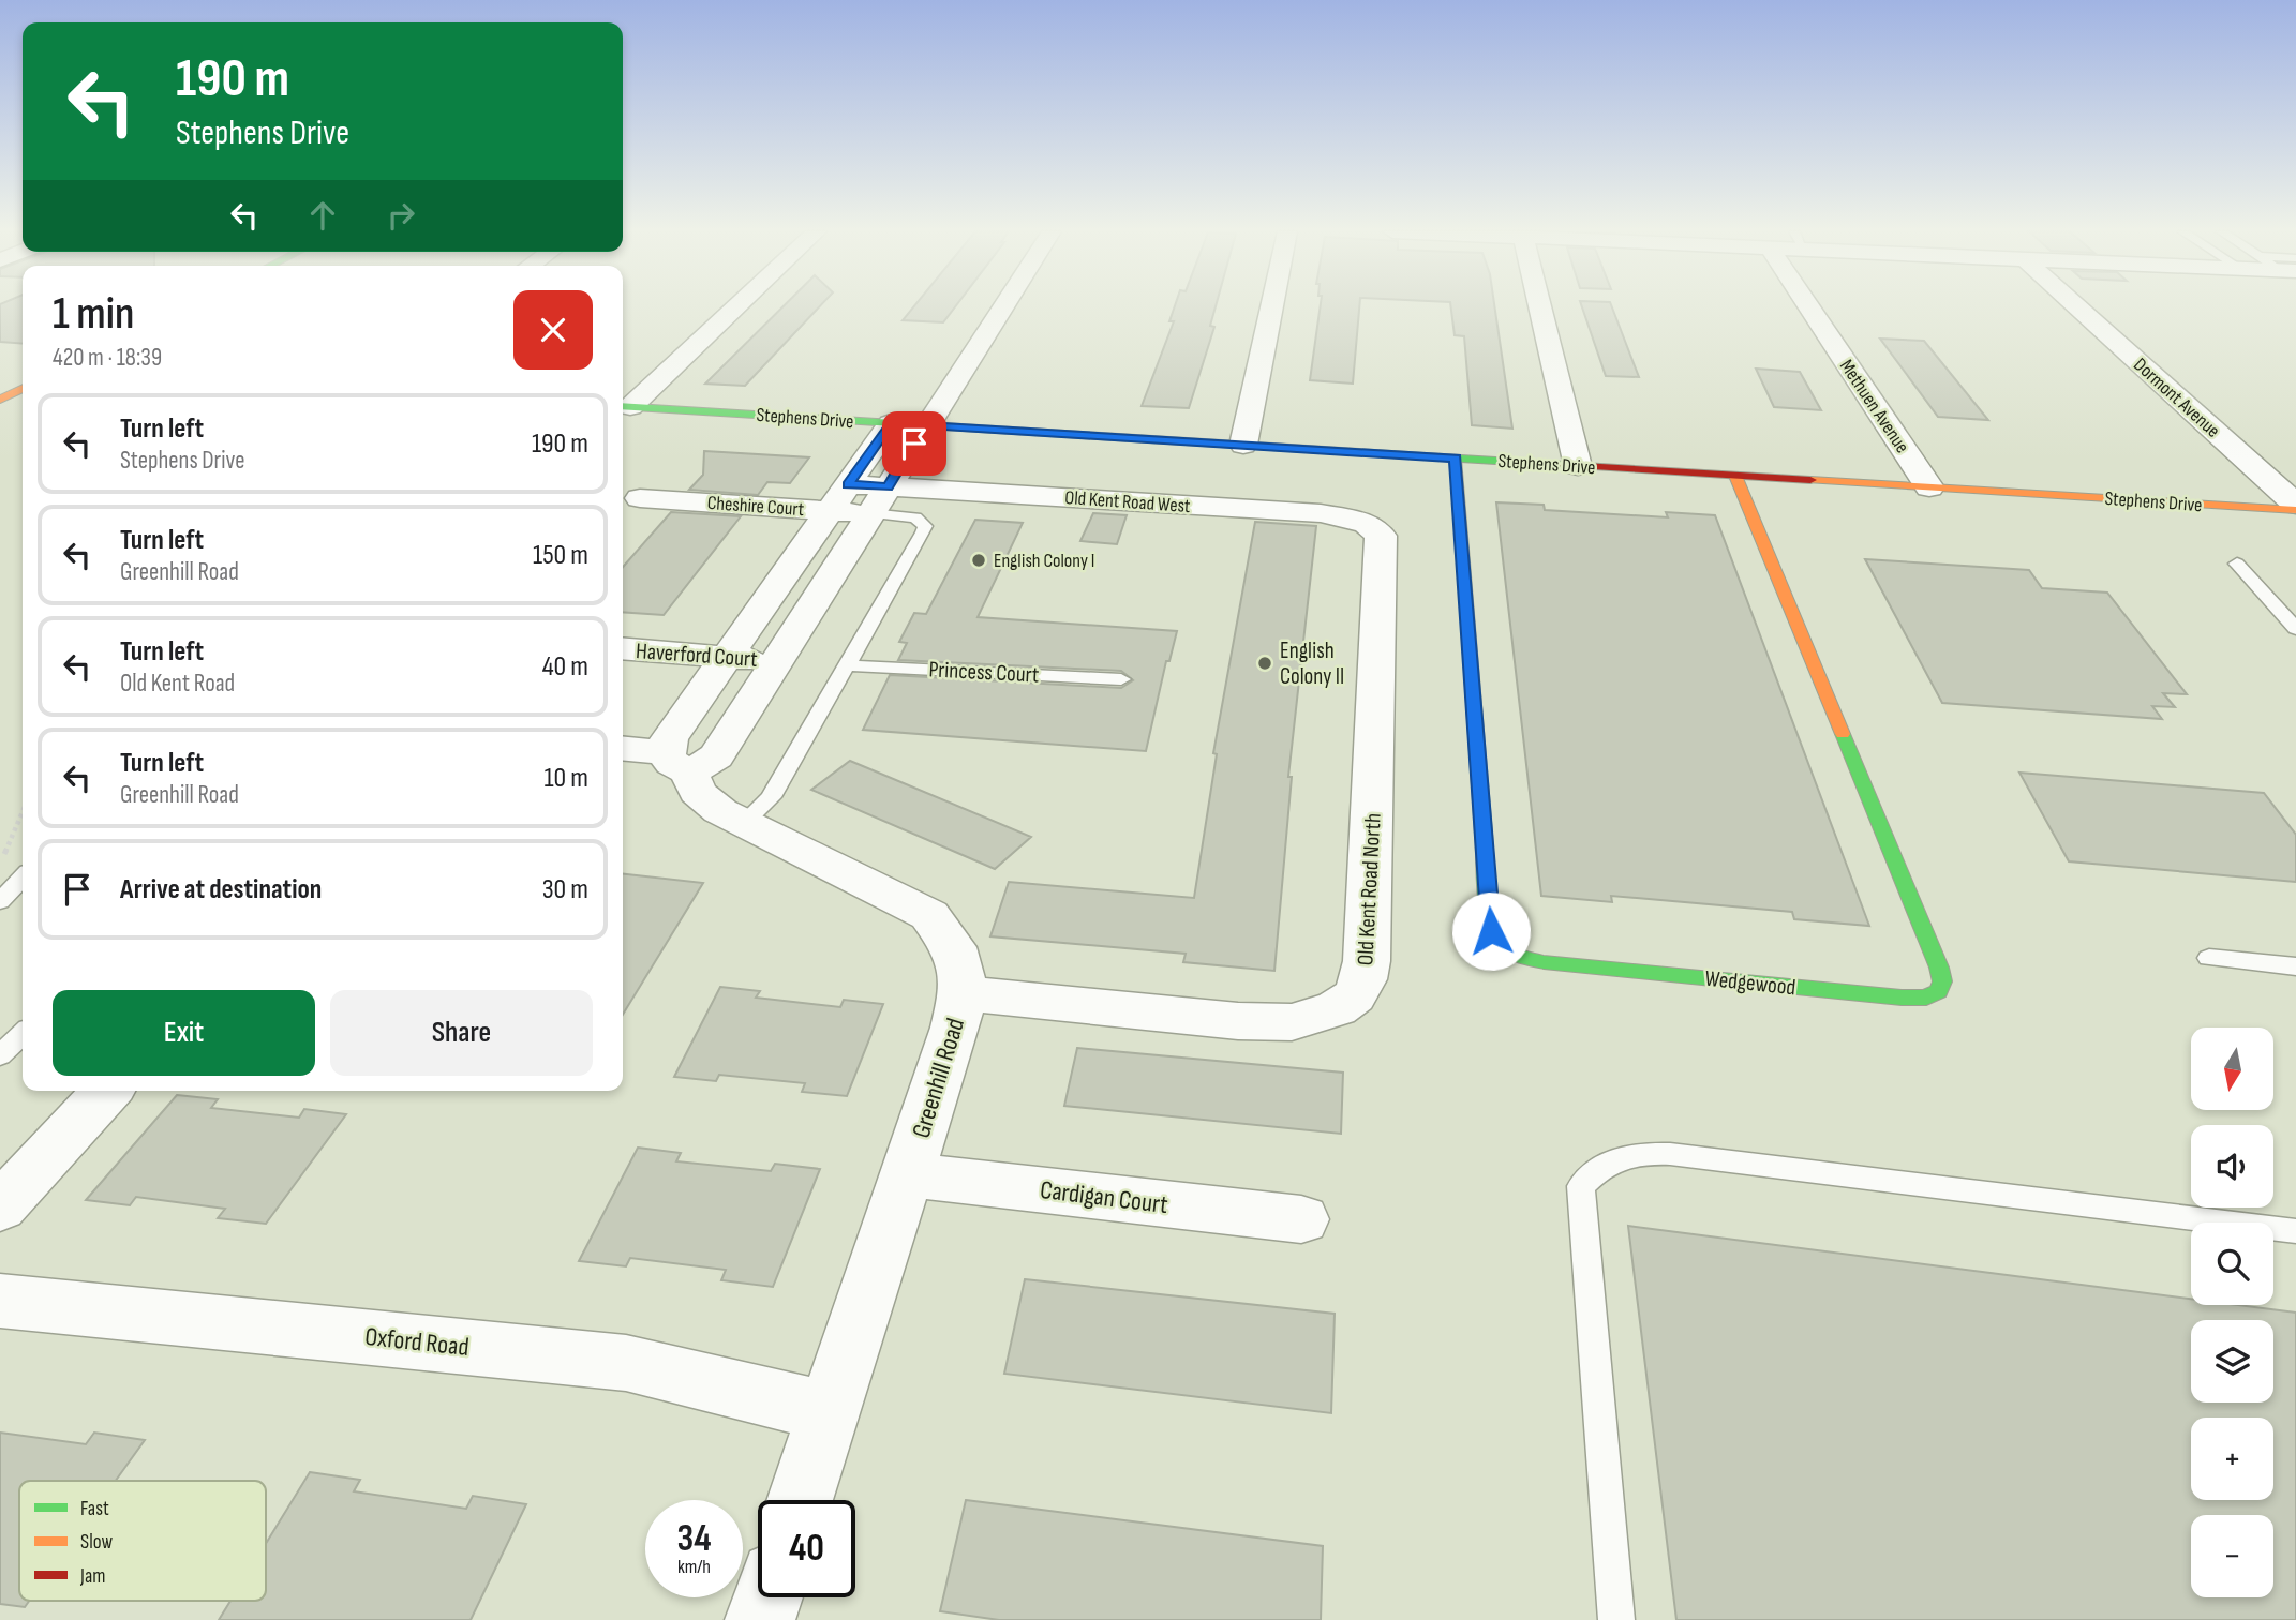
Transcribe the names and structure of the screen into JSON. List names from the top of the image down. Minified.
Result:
{"streets":{"street":["Dormont Avenue","Methuen Avenue","Stephens Drive","Old Kent Road West","Cheshire Court","Haverford Court","Old Kent Road North","Wedgewood","Greenhill Road","Cardigan Court","Oxford Road"],"lane":["Princess Court"]},"crossings":[["Methuen Avenue","Stephens Drive"],["Stephens Drive","Wedgewood"],["Old Kent Road West","Cheshire Court"],["Old Kent Road West","Old Kent Road North"],["Old Kent Road North","Greenhill Road"],["Greenhill Road","Cardigan Court"],["Greenhill Road","Oxford Road"]],"places":["English Colony I","English Colony II"],"legend":["Fast","Slow","Jam"],"north":"bottom","page":{"turn":["190 m","Stephens Drive"],"heading":["1 min","420 m · 18:39"],"list":[{"name":"Turn left","note":"Stephens Drive","value":"190 m"},{"name":"Turn left","note":"Greenhill Road","value":"150 m"},{"name":"Turn left","note":"Old Kent Road","value":"40 m"},{"name":"Turn left","note":"Greenhill Road","value":"10 m"},{"name":"Arrive at destination","value":"30 m"}],"buttons":["Exit","Share"],"map_buttons":["+","−"],"speed":"34 km/h","limit":"40"}}
